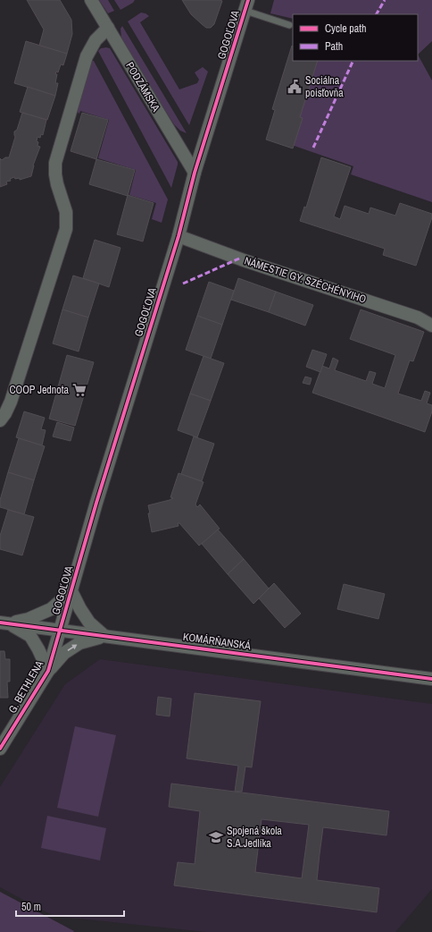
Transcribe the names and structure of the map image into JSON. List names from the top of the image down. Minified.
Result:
{"streets":{"street":["GOGOĽOVA","PODZÁMSKA","NÁMESTIE GY. SZÉCHÉNYIHO","KOMÁRŇANSKÁ","G. BETHLENA"]},"crossings":[["GOGOĽOVA","PODZÁMSKA"],["GOGOĽOVA","NÁMESTIE GY. SZÉCHÉNYIHO"],["GOGOĽOVA","KOMÁRŇANSKÁ"],["GOGOĽOVA","G. BETHLENA"],["KOMÁRŇANSKÁ","G. BETHLENA"]],"places":{"public building":["Sociálna poisťovňa"],"supermarket":["COOP Jednota"],"school or university":["Spojená škola S.A.Jedlíka"]},"legend":["Cycle path","Path"],"scale_bar":"50 m"}
